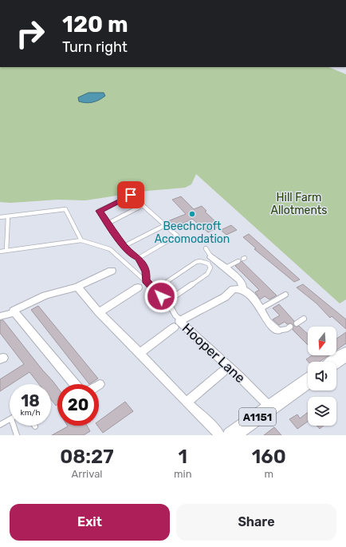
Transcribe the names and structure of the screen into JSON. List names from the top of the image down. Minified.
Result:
{"streets":{"main road":["A1151"],"street":["Hooper Lane"]},"crossings":[["Hooper Lane","A1151"]],"parks":["Hill Farm Allotments"],"places":["Beechcroft Accomodation"],"north":"bottom","page":{"turn":["120 m","Turn right"],"speed":"18 km/h","limit":"20","eta":["08:27","Arrival","1","min","160","m"],"buttons":["Exit","Share"]}}
